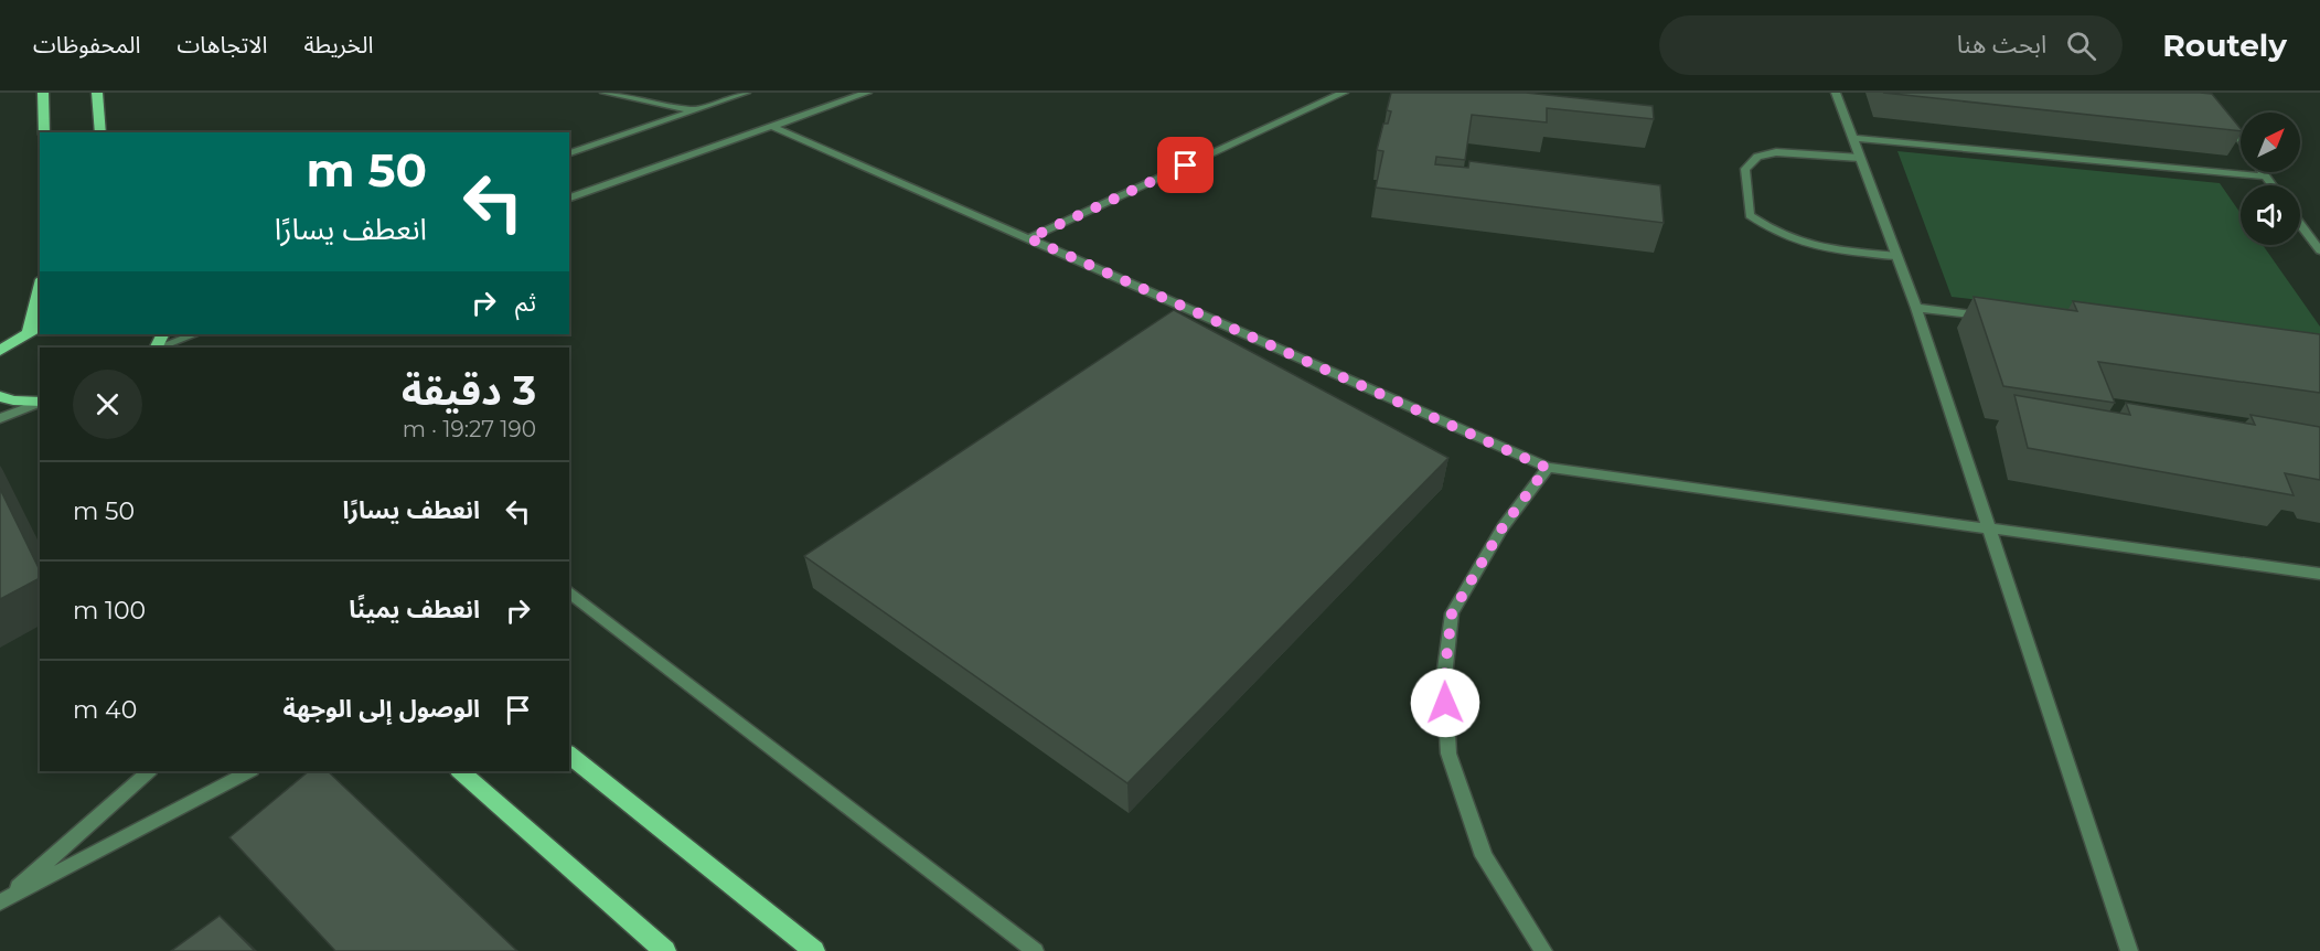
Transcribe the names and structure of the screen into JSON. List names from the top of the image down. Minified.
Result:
{"north":"top right","page":{"header":"Routely","search":"ابحث هنا","nav":["الخريطة","الاتجاهات","المحفوظات"],"turn":["50 m","انعطف يسارًا"],"then":"ثم","heading":["3 دقيقة","190 m · 19:27"],"list":[{"name":"انعطف يسارًا","value":"50 m"},{"name":"انعطف يمينًا","value":"100 m"},{"name":"الوصول إلى الوجهة","value":"40 m"}]}}
